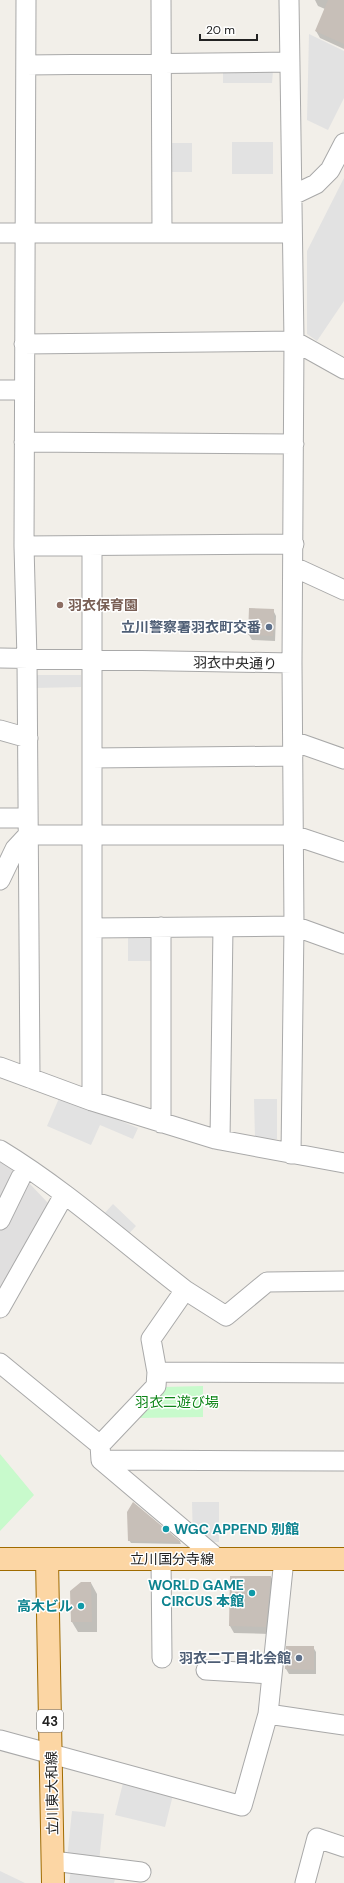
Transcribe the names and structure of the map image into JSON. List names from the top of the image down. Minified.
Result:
{"streets":{"main road":["立川国分寺線","43","立川東大和線"],"street":["羽衣中央通り"]},"crossings":[["立川国分寺線","立川東大和線"]],"parks":["羽衣二遊び場"],"places":["羽衣保育園","立川警察署羽衣町交番","WGC APPEND 別館","WORLD GAME CIRCUS 本館","高木ビル","羽衣二丁目北会館"],"scale_bar":"20 m"}
